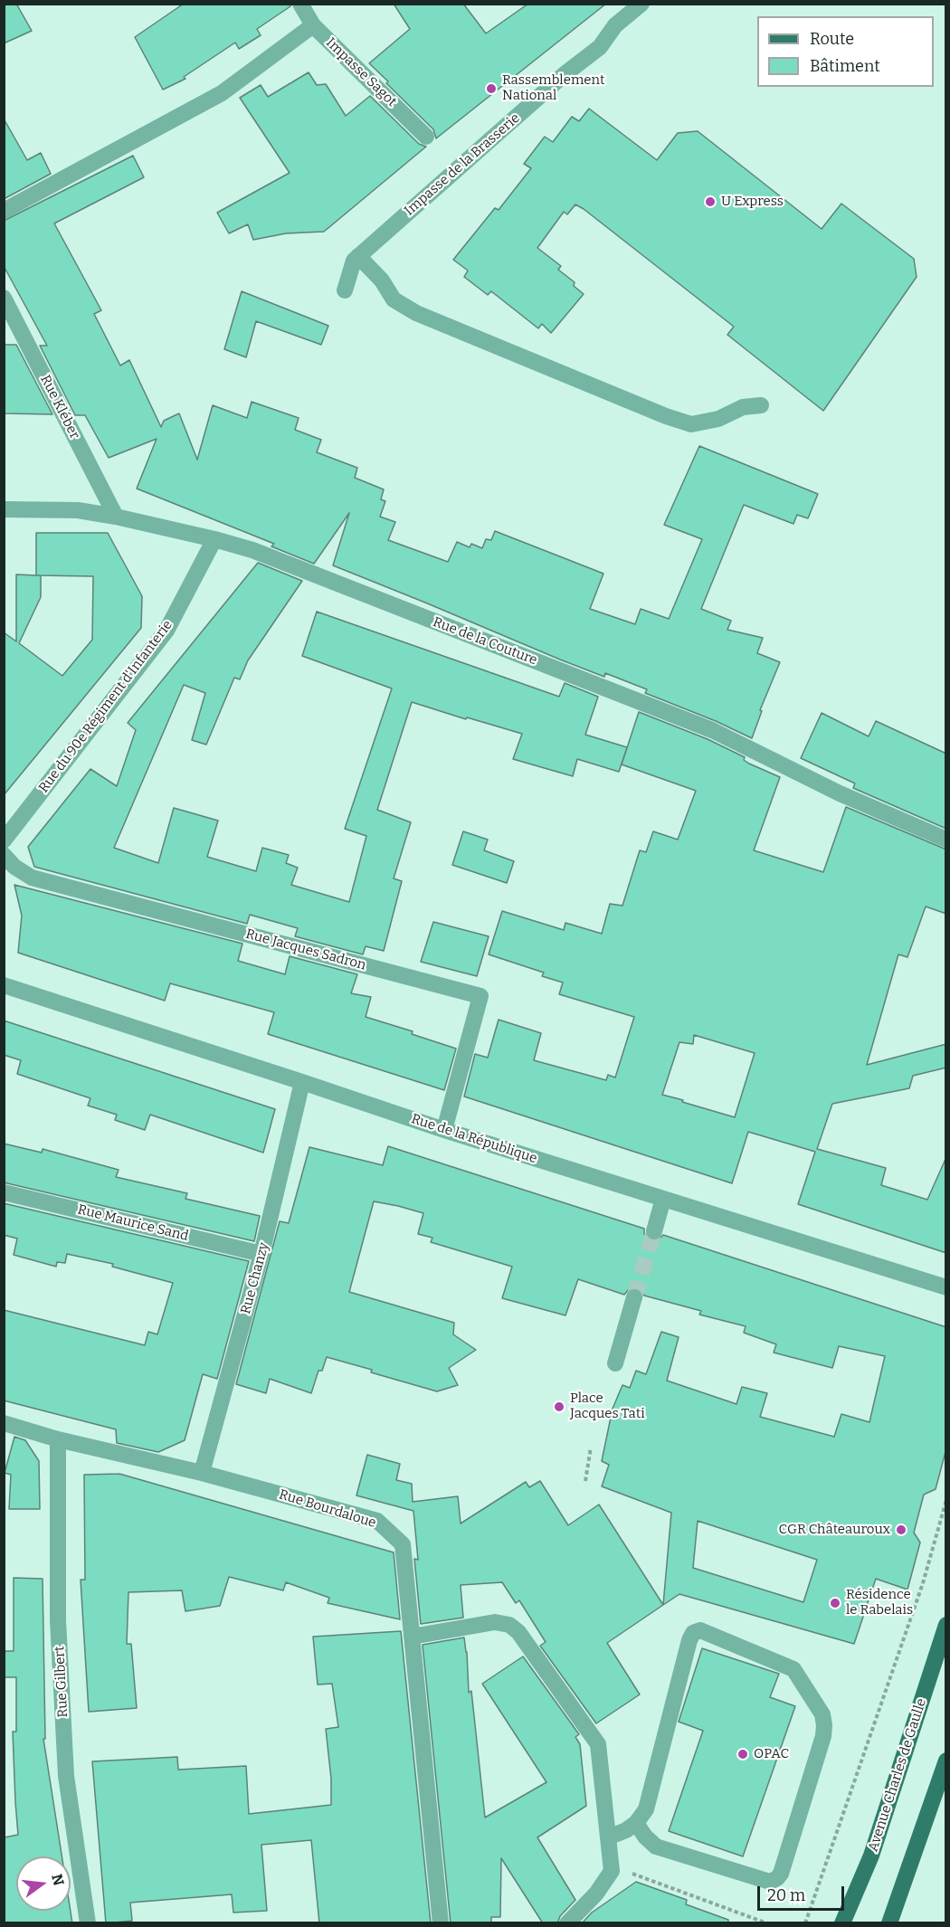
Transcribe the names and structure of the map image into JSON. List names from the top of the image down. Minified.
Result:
{"streets":{"main road":["Avenue Charles de Gaulle"],"street":["Impasse Sagot","Impasse de la Brasserie","Rue Kléber","Rue de la Couture","Rue du 90e Régiment d'Infanterie","Rue Jacques Sadron","Rue de la République","Rue Maurice Sand","Rue Chanzy","Rue Bourdaloue","Rue Gilbert"]},"crossings":[["Rue Kléber","Rue de la Couture"],["Rue de la Couture","Rue du 90e Régiment d'Infanterie"],["Rue Jacques Sadron","Rue de la République"],["Rue de la République","Rue Chanzy"],["Rue Maurice Sand","Rue Chanzy"],["Rue Chanzy","Rue Bourdaloue"],["Rue Bourdaloue","Rue Gilbert"]],"places":["Rassemblement National","U Express","Place Jacques Tati","CGR Châteauroux","Résidence le Rabelais","OPAC"],"legend":["Route","Bâtiment"],"scale_bar":"20 m","north":"right"}
